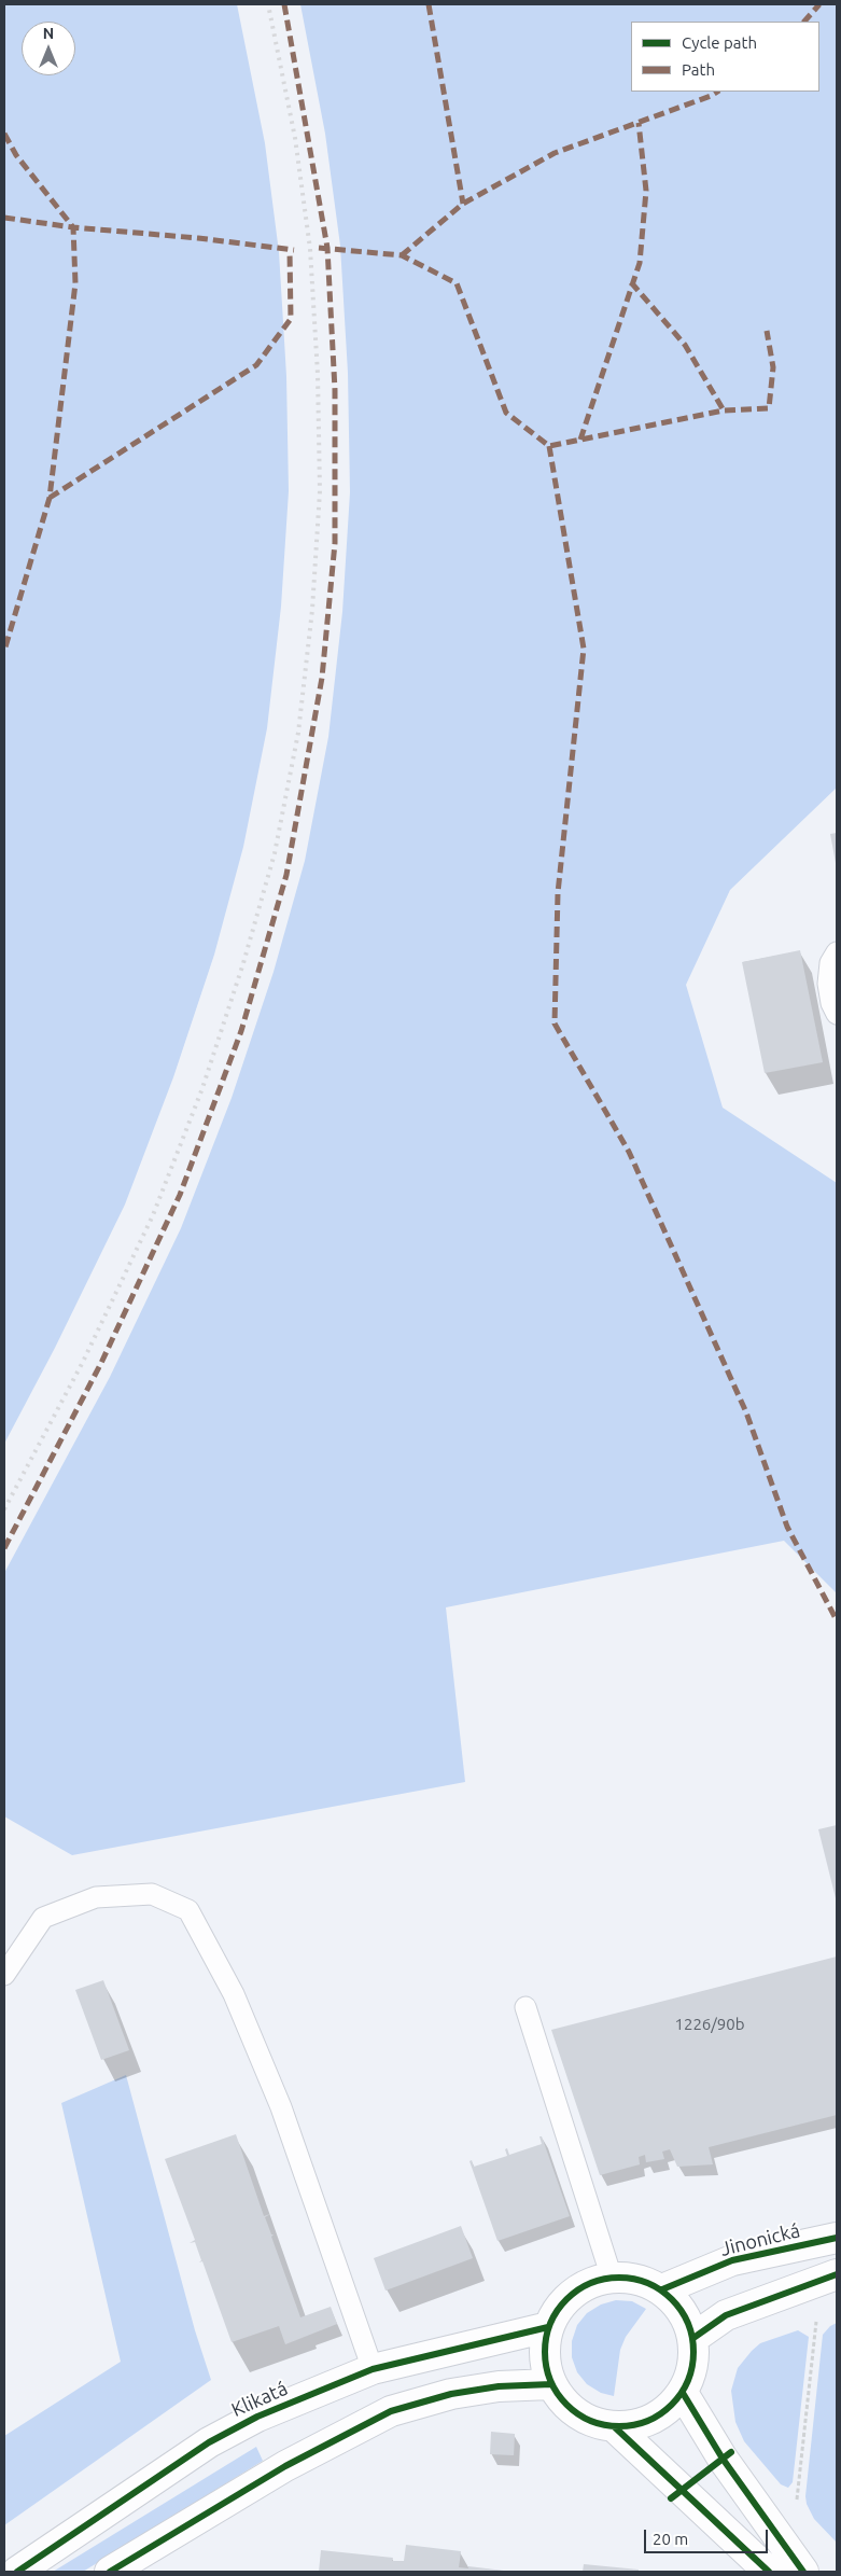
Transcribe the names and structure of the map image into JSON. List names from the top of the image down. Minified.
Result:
{"streets":{"street":["Jinonická","Klikatá"]},"crossings":[["Jinonická","Klikatá"]],"house_numbers":["1226/90b"],"legend":["Cycle path","Path"],"scale_bar":"20 m","north":"top"}
